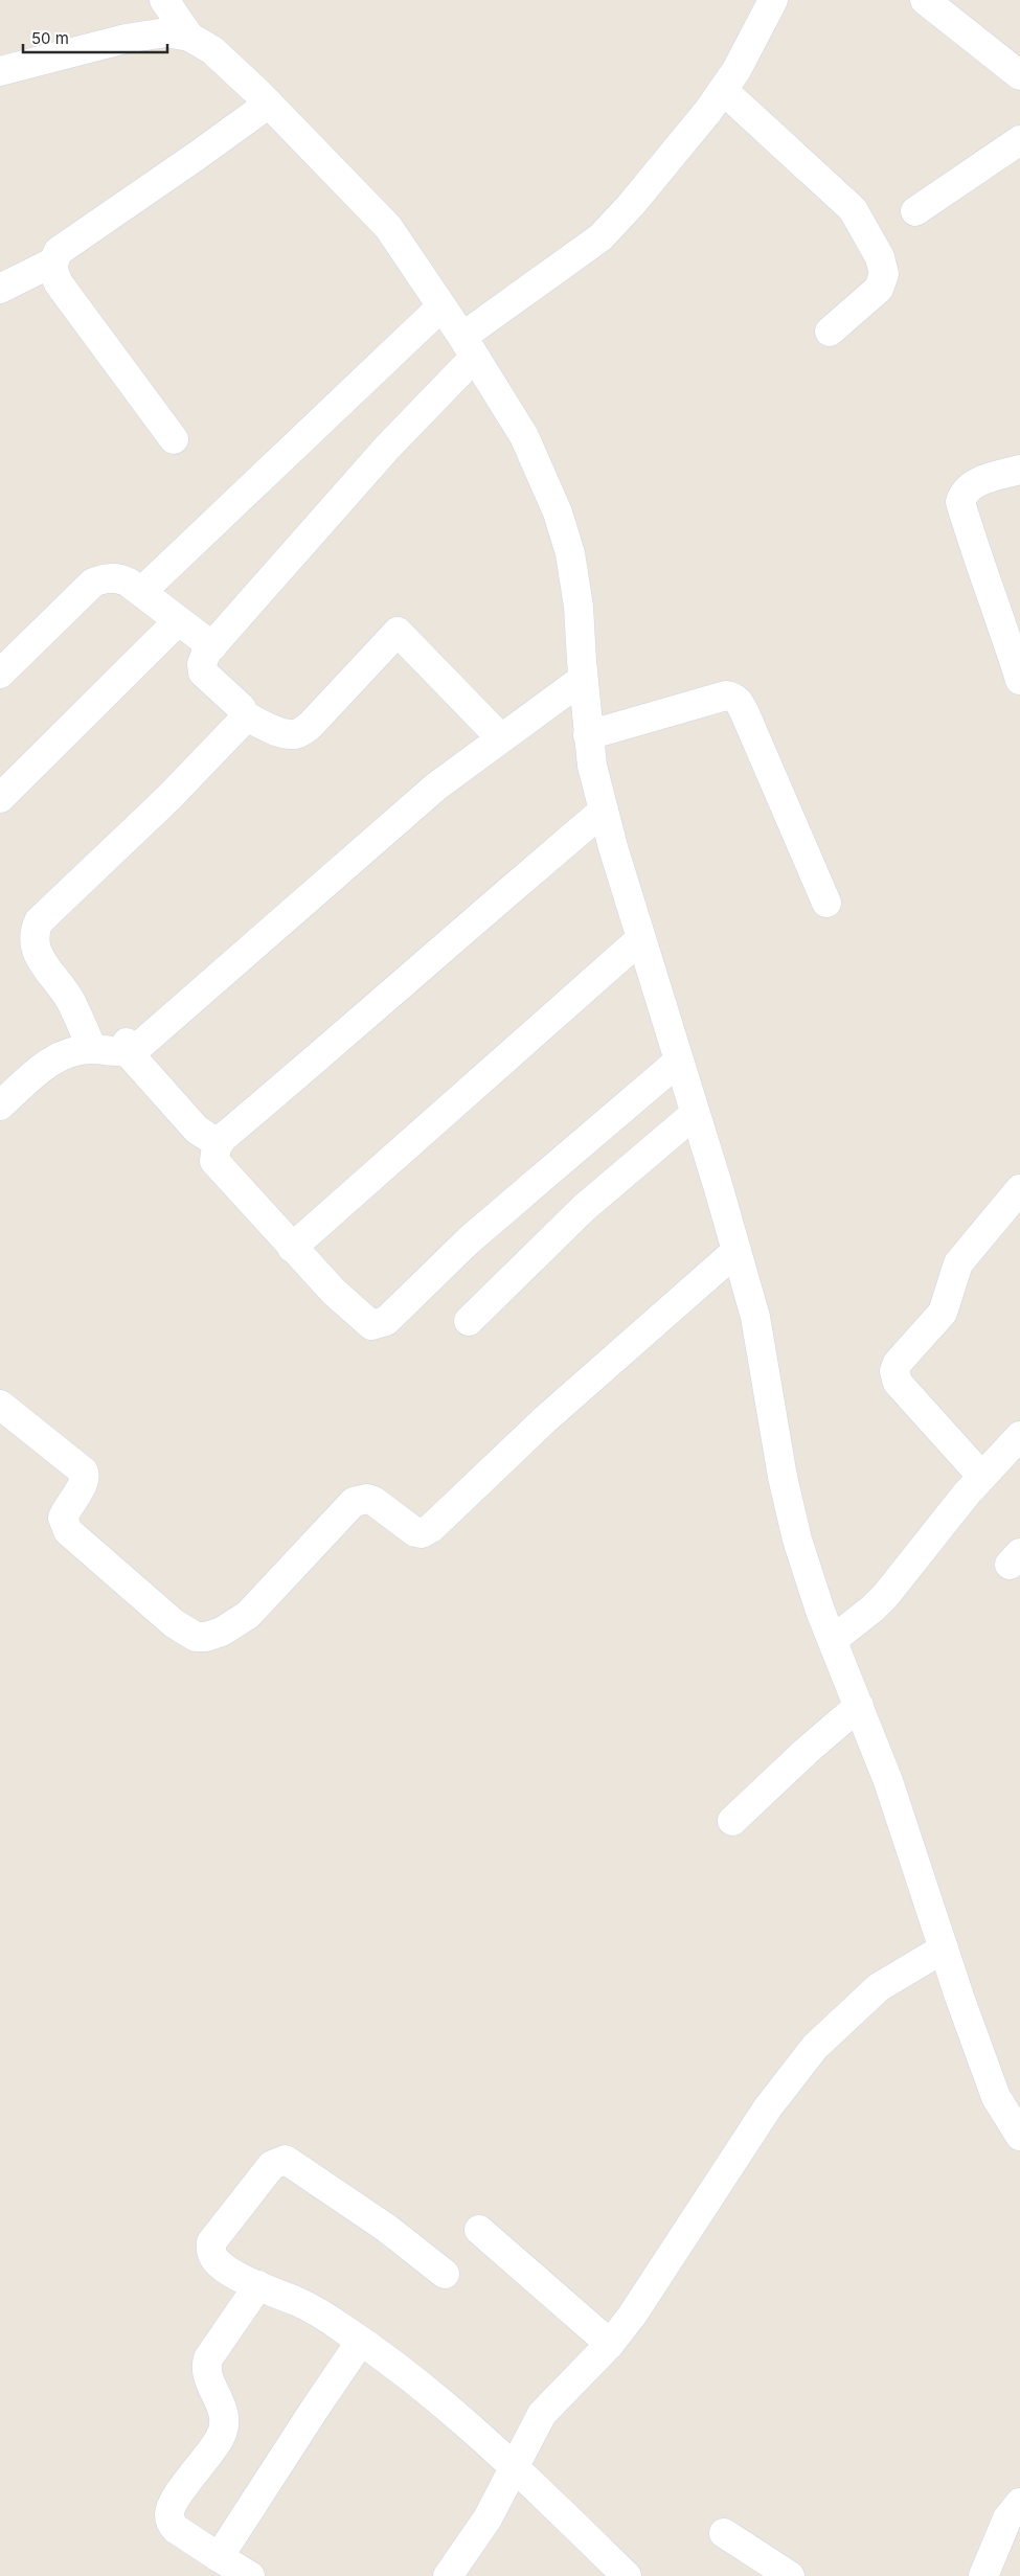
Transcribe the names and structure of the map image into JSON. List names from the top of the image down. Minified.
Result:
{"scale_bar":"50 m"}
